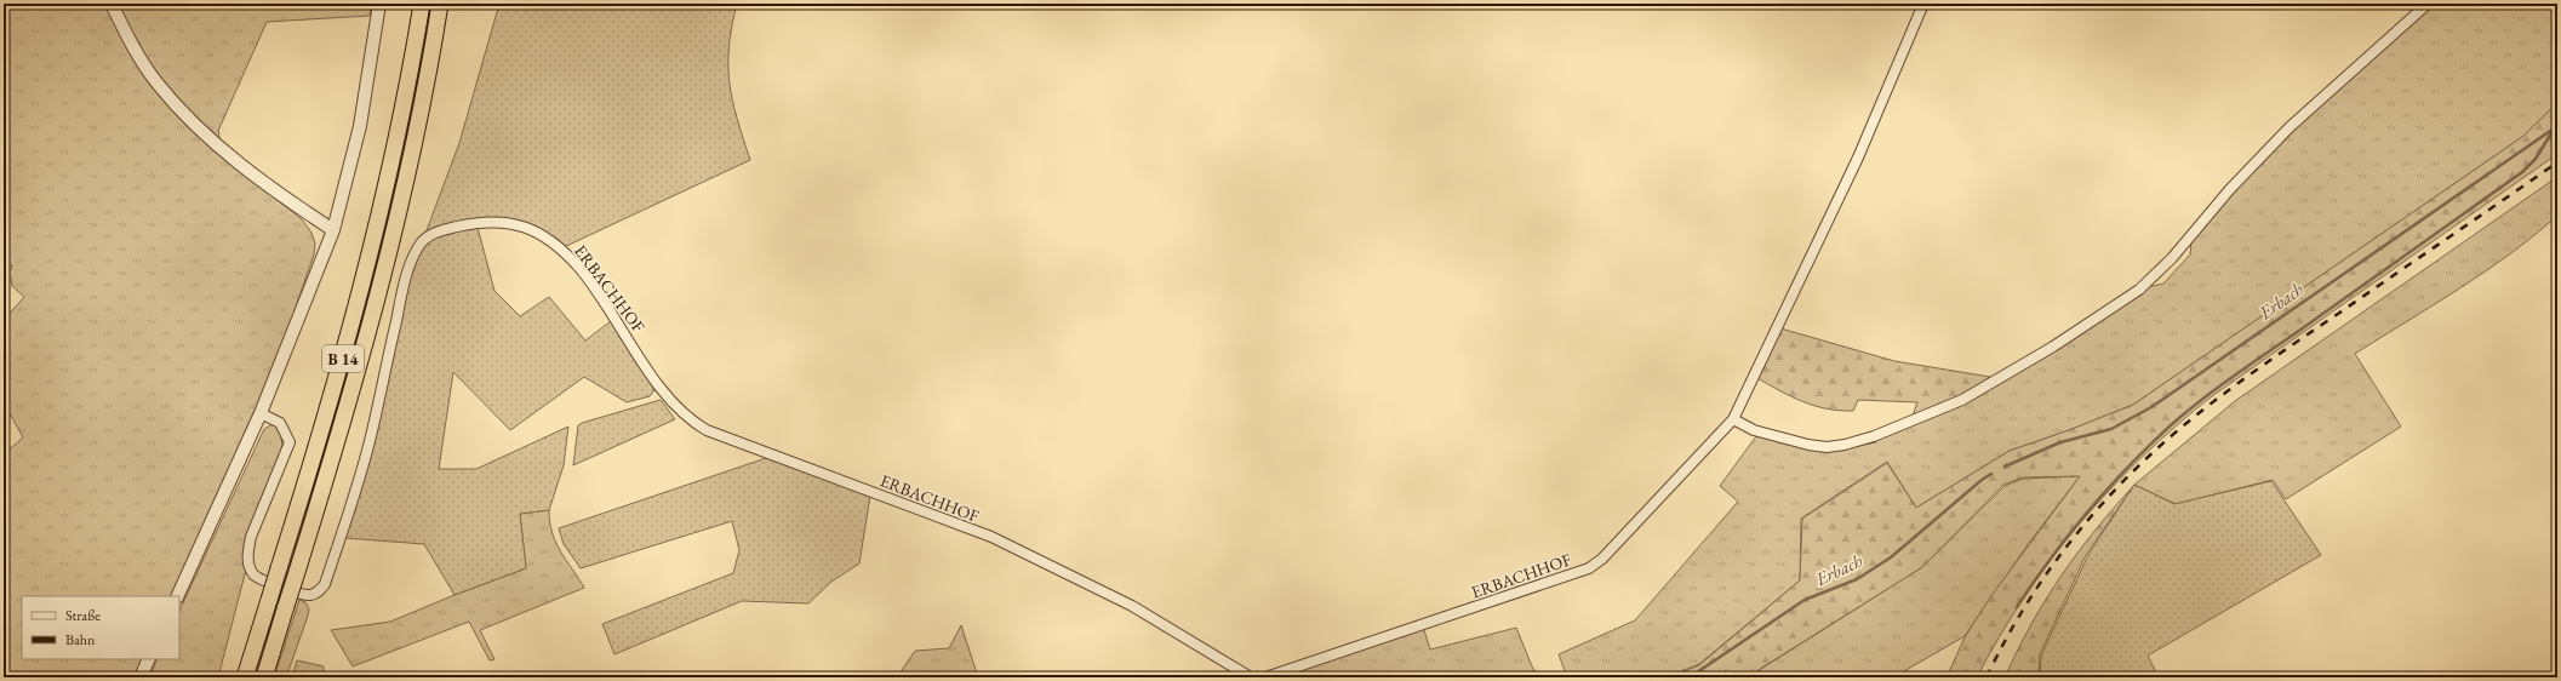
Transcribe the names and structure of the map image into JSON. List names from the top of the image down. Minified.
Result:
{"streets":{"highway":["B 14"],"street":["ERBACHHOF"]},"water":["Erbach"],"legend":["Straße","Bahn"]}
